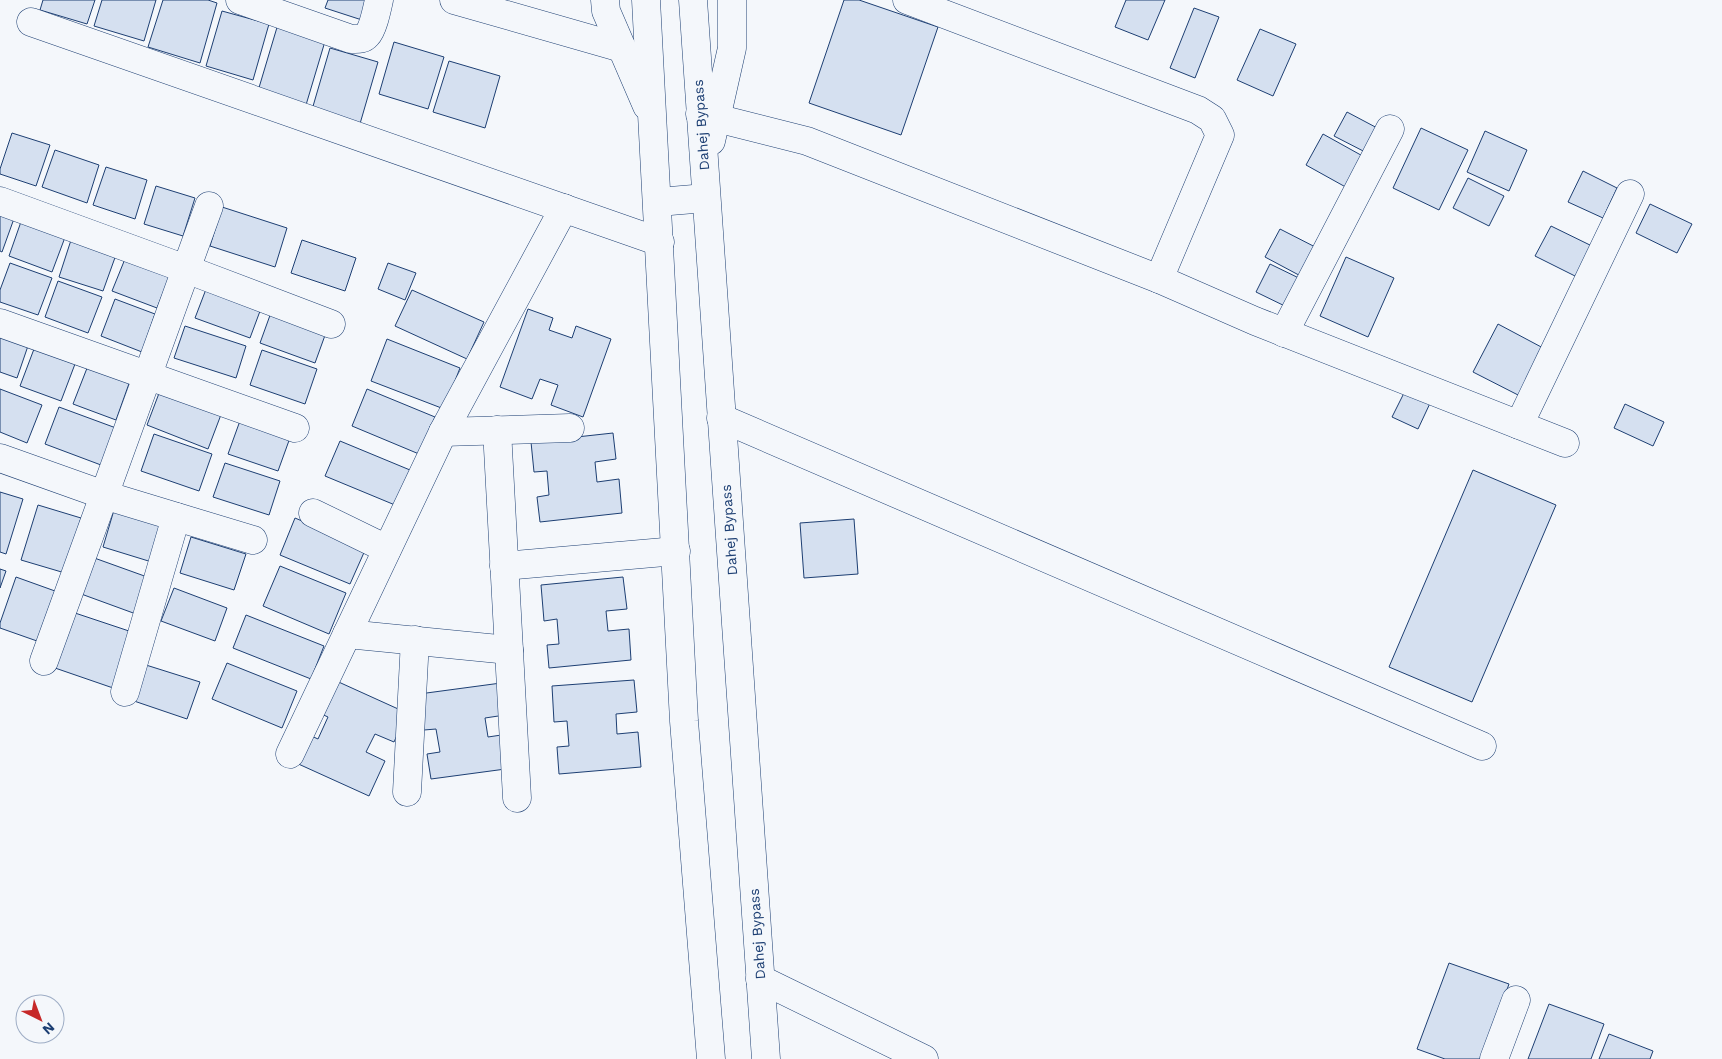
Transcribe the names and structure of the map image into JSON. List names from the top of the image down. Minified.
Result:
{"streets":{"main road":["Dahej Bypass"]},"north":"bottom right"}
